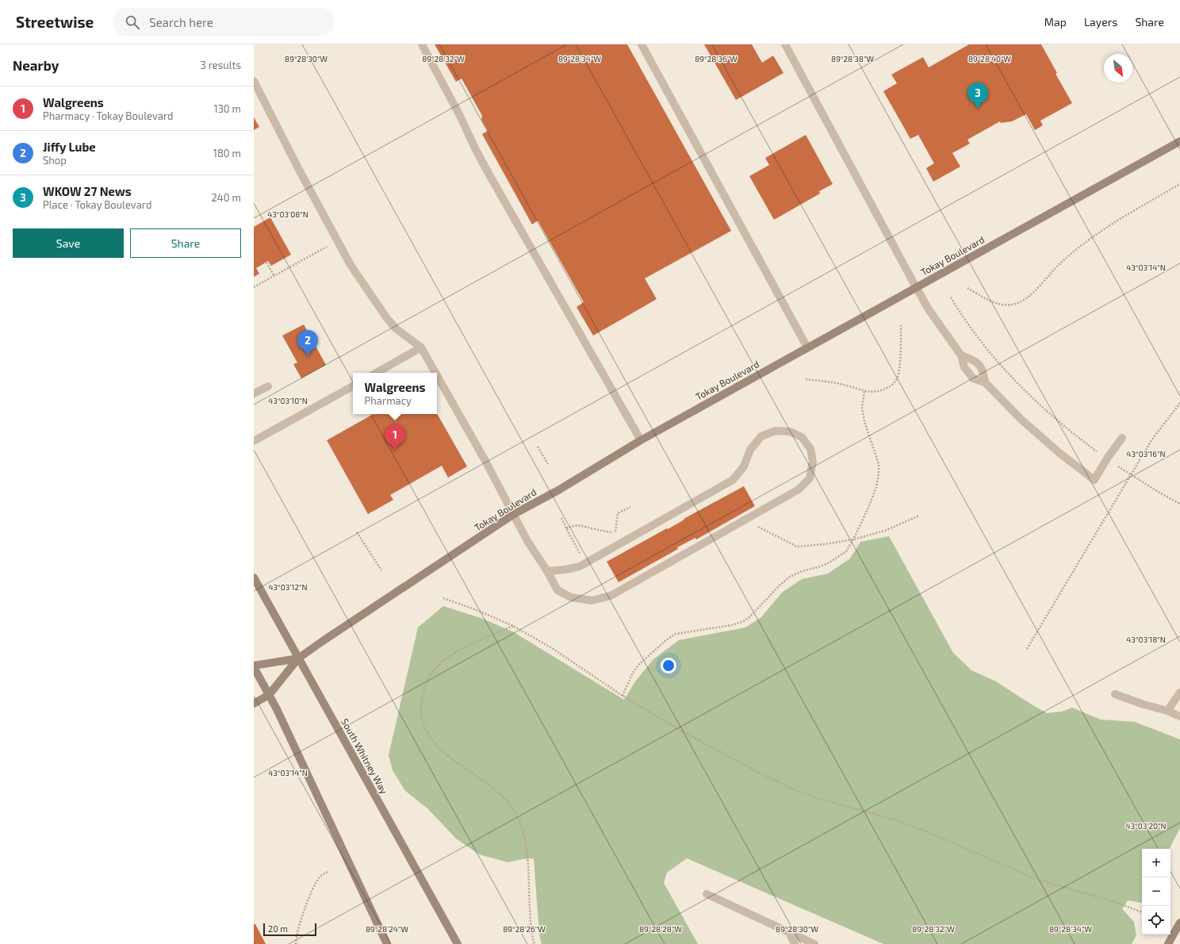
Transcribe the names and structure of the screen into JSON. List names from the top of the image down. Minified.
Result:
{"streets":{"street":["Tokay Boulevard","South Whitney Way"]},"crossings":[["Tokay Boulevard","South Whitney Way"]],"scale_bar":"20 m","north":"bottom right","page":{"header":"Streetwise","search":"Search here","nav":["Map","Layers","Share"],"heading":["Nearby","3 results"],"pins":["3","2","1"],"list":[{"mark":"1","name":"Walgreens","note":"Pharmacy · Tokay Boulevard","value":"130 m"},{"mark":"2","name":"Jiffy Lube","note":"Shop","value":"180 m"},{"mark":"3","name":"WKOW 27 News","note":"Place · Tokay Boulevard","value":"240 m"}],"buttons":["Save","Share"],"popup":["Walgreens","Pharmacy"],"map_buttons":["+","−"],"scale":"20 m"},"coordinates":["89°28'30\"W","89°28'32\"W","89°28'34\"W","89°28'36\"W","89°28'38\"W","89°28'40\"W","43°03'08\"N","43°03'14\"N","43°03'10\"N","43°03'16\"N","43°03'12\"N","43°03'18\"N","43°03'20\"N","89°28'24\"W","89°28'26\"W","89°28'28\"W"]}
